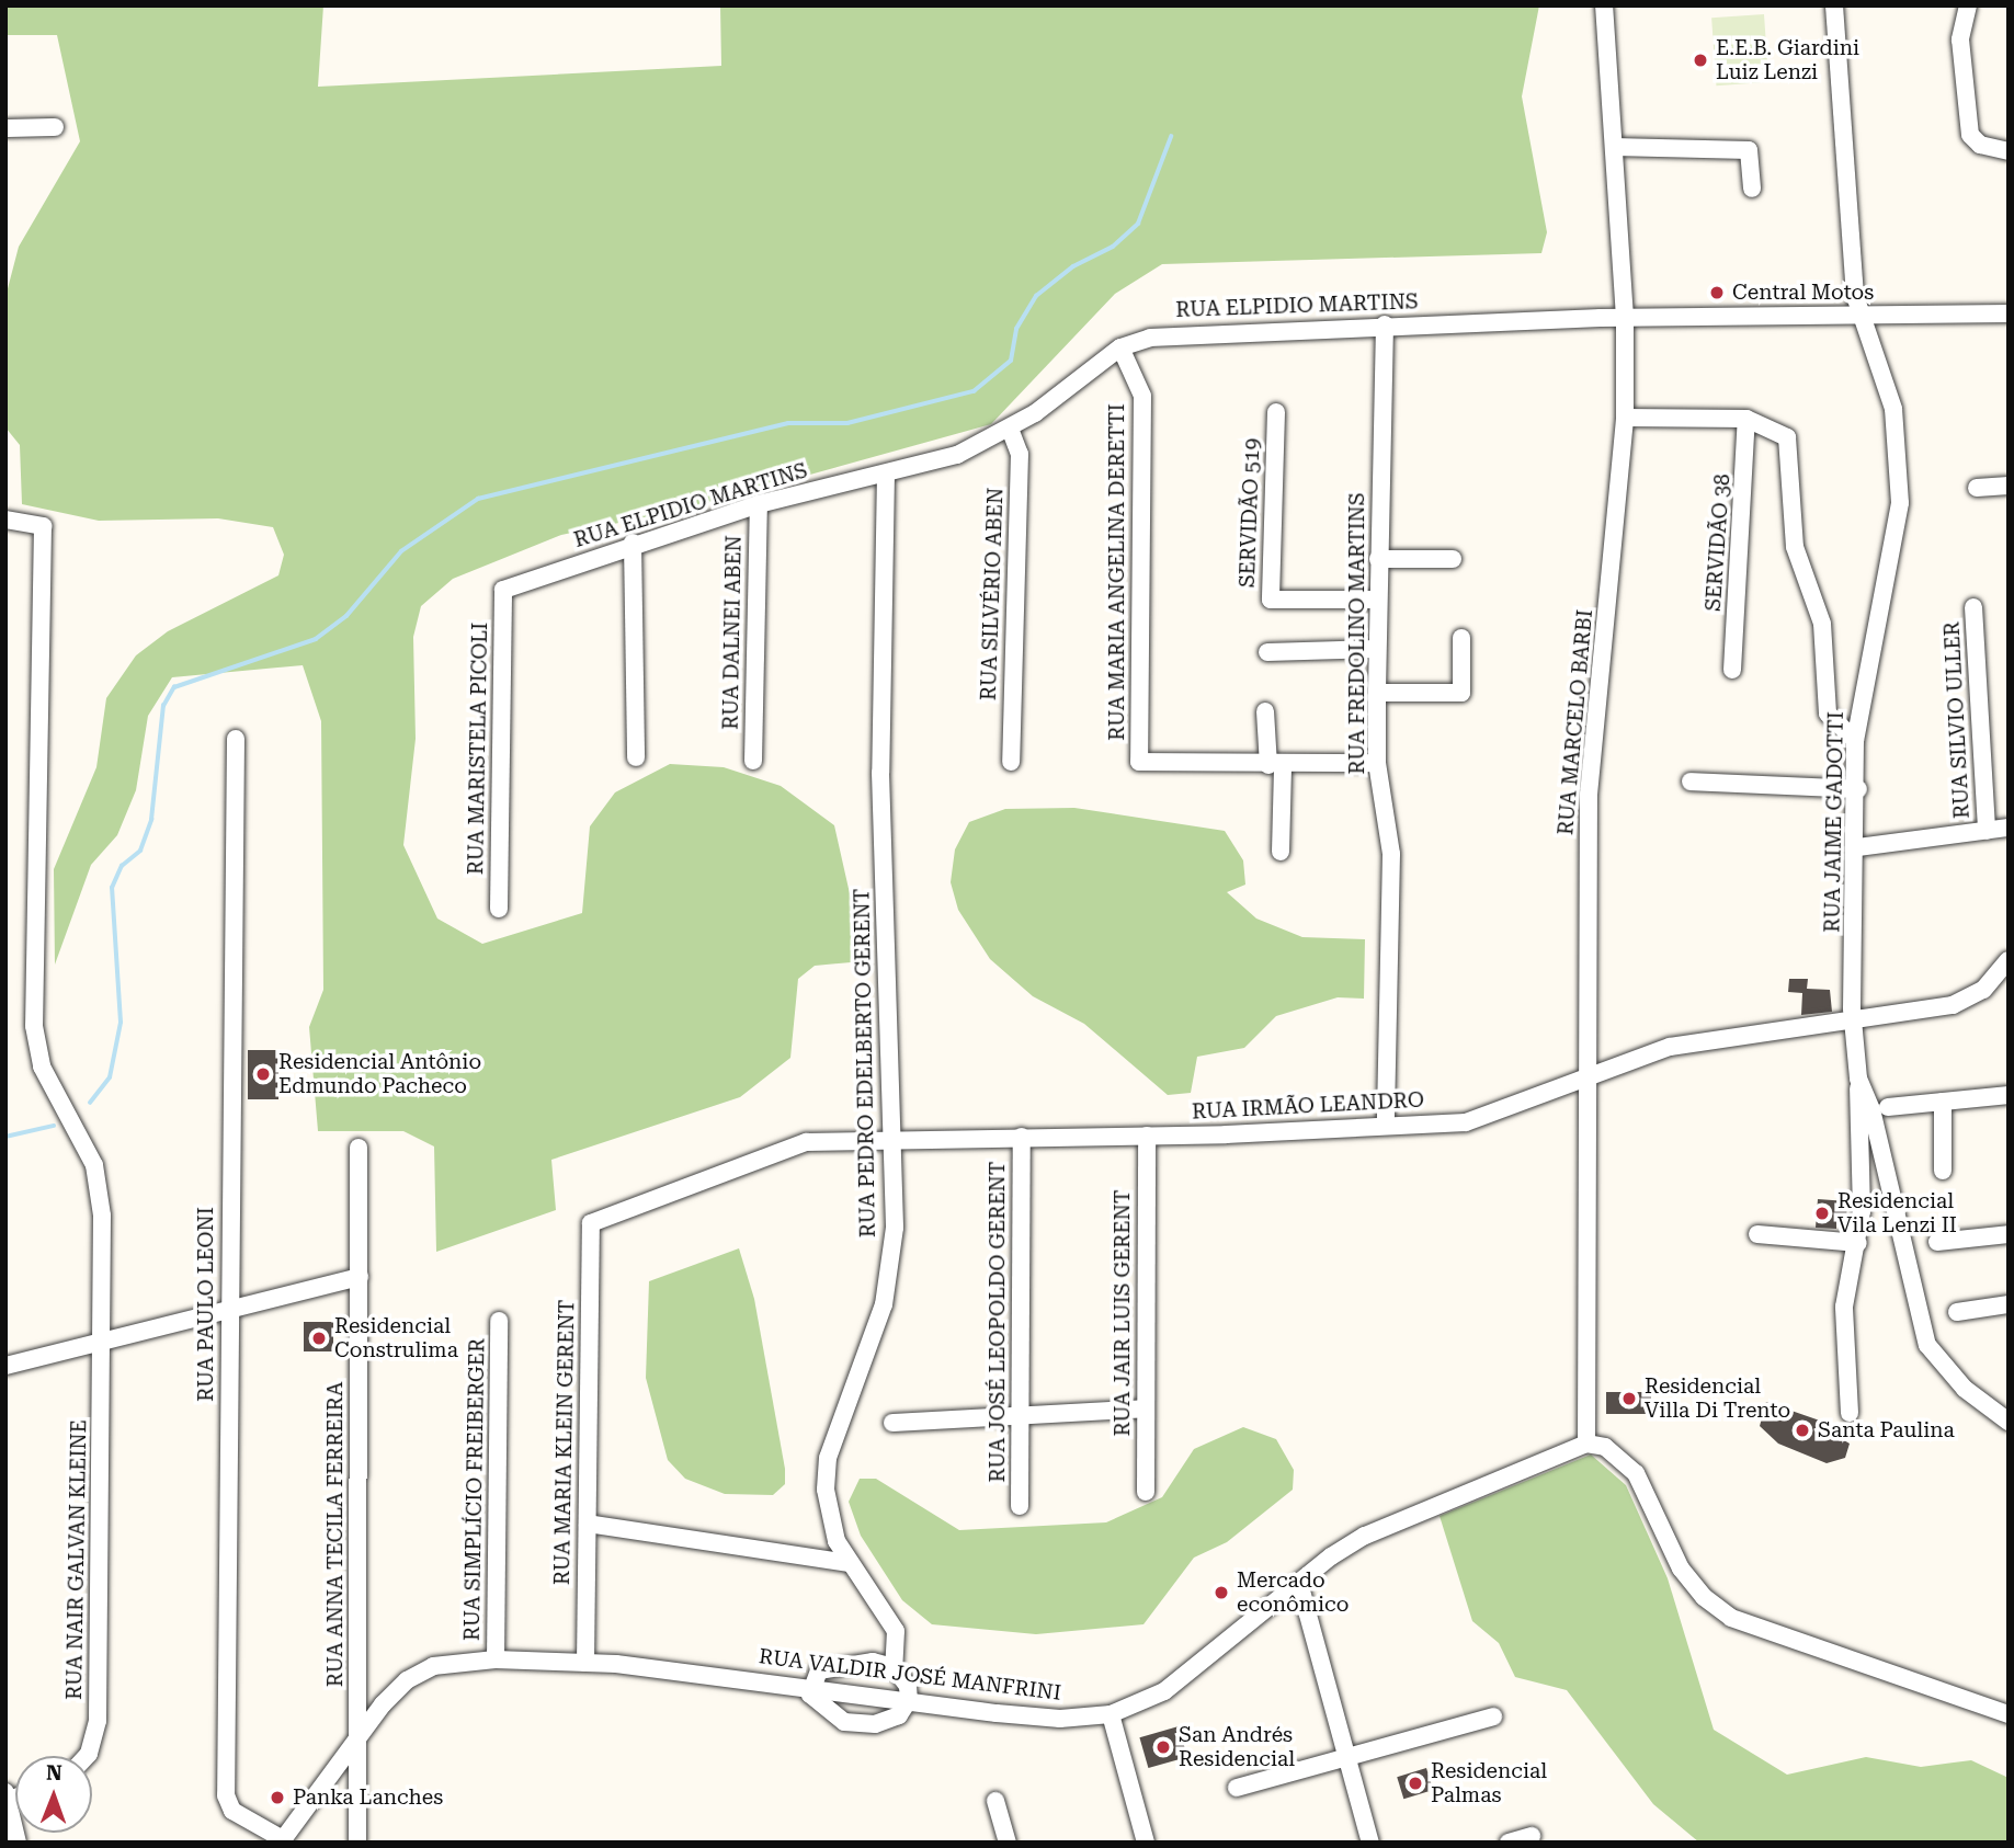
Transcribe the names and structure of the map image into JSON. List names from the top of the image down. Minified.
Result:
{"streets":{"street":["RUA ELPIDIO MARTINS","SERVIDÃO 519","SERVIDÃO 38","RUA MARIA ANGELINA DERETTI","RUA SILVÉRIO ABEN","RUA DALNEI ABEN","RUA FREDOLINO MARTINS","RUA SILVIO ULLER","RUA MARCELO BARBI","RUA MARISTELA PICOLI","RUA JAIME GADOTTI","RUA PEDRO EDELBERTO GERENT","RUA IRMÃO LEANDRO","RUA PAULO LEONI","RUA JAIR LUIS GERENT","RUA JOSÉ LEOPOLDO GERENT","RUA MARIA KLEIN GERENT","RUA SIMPLÍCIO FREIBERGER","RUA ANNA TECILA FERREIRA","RUA NAIR GALVAN KLEINE","RUA VALDIR JOSÉ MANFRINI"]},"crossings":[["RUA ELPIDIO MARTINS","RUA MARIA ANGELINA DERETTI"],["RUA ELPIDIO MARTINS","RUA SILVÉRIO ABEN"],["RUA ELPIDIO MARTINS","RUA DALNEI ABEN"],["RUA ELPIDIO MARTINS","RUA FREDOLINO MARTINS"],["RUA ELPIDIO MARTINS","RUA MARCELO BARBI"],["RUA ELPIDIO MARTINS","RUA MARISTELA PICOLI"],["RUA ELPIDIO MARTINS","RUA JAIME GADOTTI"],["RUA ELPIDIO MARTINS","RUA PEDRO EDELBERTO GERENT"],["SERVIDÃO 519","RUA FREDOLINO MARTINS"],["RUA FREDOLINO MARTINS","RUA IRMÃO LEANDRO"],["RUA MARCELO BARBI","RUA IRMÃO LEANDRO"],["RUA MARCELO BARBI","RUA VALDIR JOSÉ MANFRINI"],["RUA JAIME GADOTTI","RUA IRMÃO LEANDRO"],["RUA PEDRO EDELBERTO GERENT","RUA IRMÃO LEANDRO"],["RUA IRMÃO LEANDRO","RUA JAIR LUIS GERENT"],["RUA IRMÃO LEANDRO","RUA JOSÉ LEOPOLDO GERENT"],["RUA IRMÃO LEANDRO","RUA MARIA KLEIN GERENT"],["RUA PAULO LEONI","RUA VALDIR JOSÉ MANFRINI"],["RUA MARIA KLEIN GERENT","RUA VALDIR JOSÉ MANFRINI"],["RUA SIMPLÍCIO FREIBERGER","RUA VALDIR JOSÉ MANFRINI"],["RUA ANNA TECILA FERREIRA","RUA VALDIR JOSÉ MANFRINI"]],"places":["E.E.B. Giardini Luiz Lenzi","Central Motos","Residencial Antônio Edmundo Pacheco","Residencial Vila Lenzi II","Residencial Construlima","Residencial Villa Di Trento","Santa Paulina","Mercado econômico","San Andrés Residencial","Residencial Palmas","Panka Lanches"],"north":"top"}
